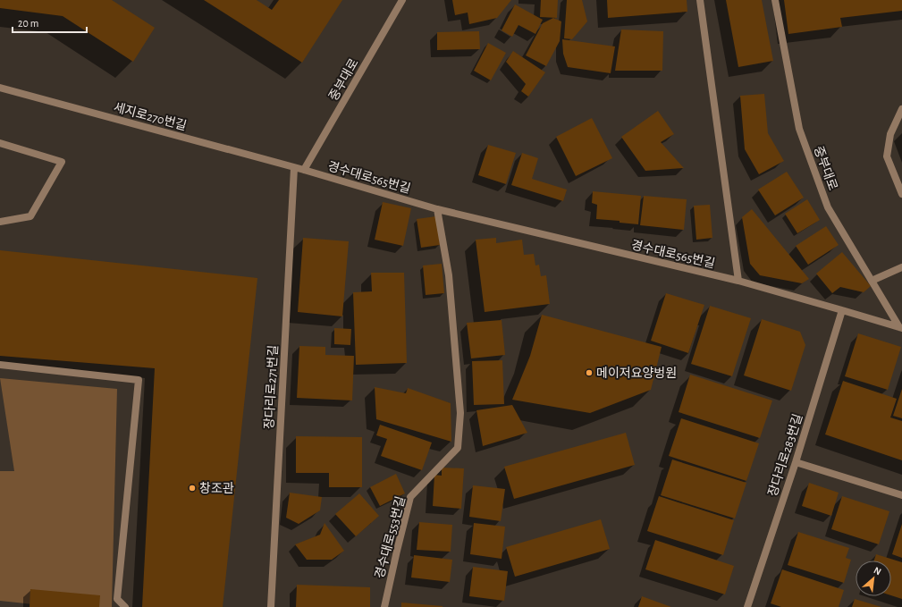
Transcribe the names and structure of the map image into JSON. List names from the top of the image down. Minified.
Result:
{"streets":{"street":["중부대로","세지로270번길","경수대로565번길","장다리로271번길","장다리로283번길","경수대로553번길"]},"crossings":[["중부대로","경수대로565번길"],["세지로270번길","경수대로565번길"],["세지로270번길","장다리로271번길"],["경수대로565번길","장다리로271번길"],["경수대로565번길","장다리로283번길"],["경수대로565번길","경수대로553번길"]],"places":["메이저요양벙원","창조관"],"scale_bar":"20 m","north":"top right"}
